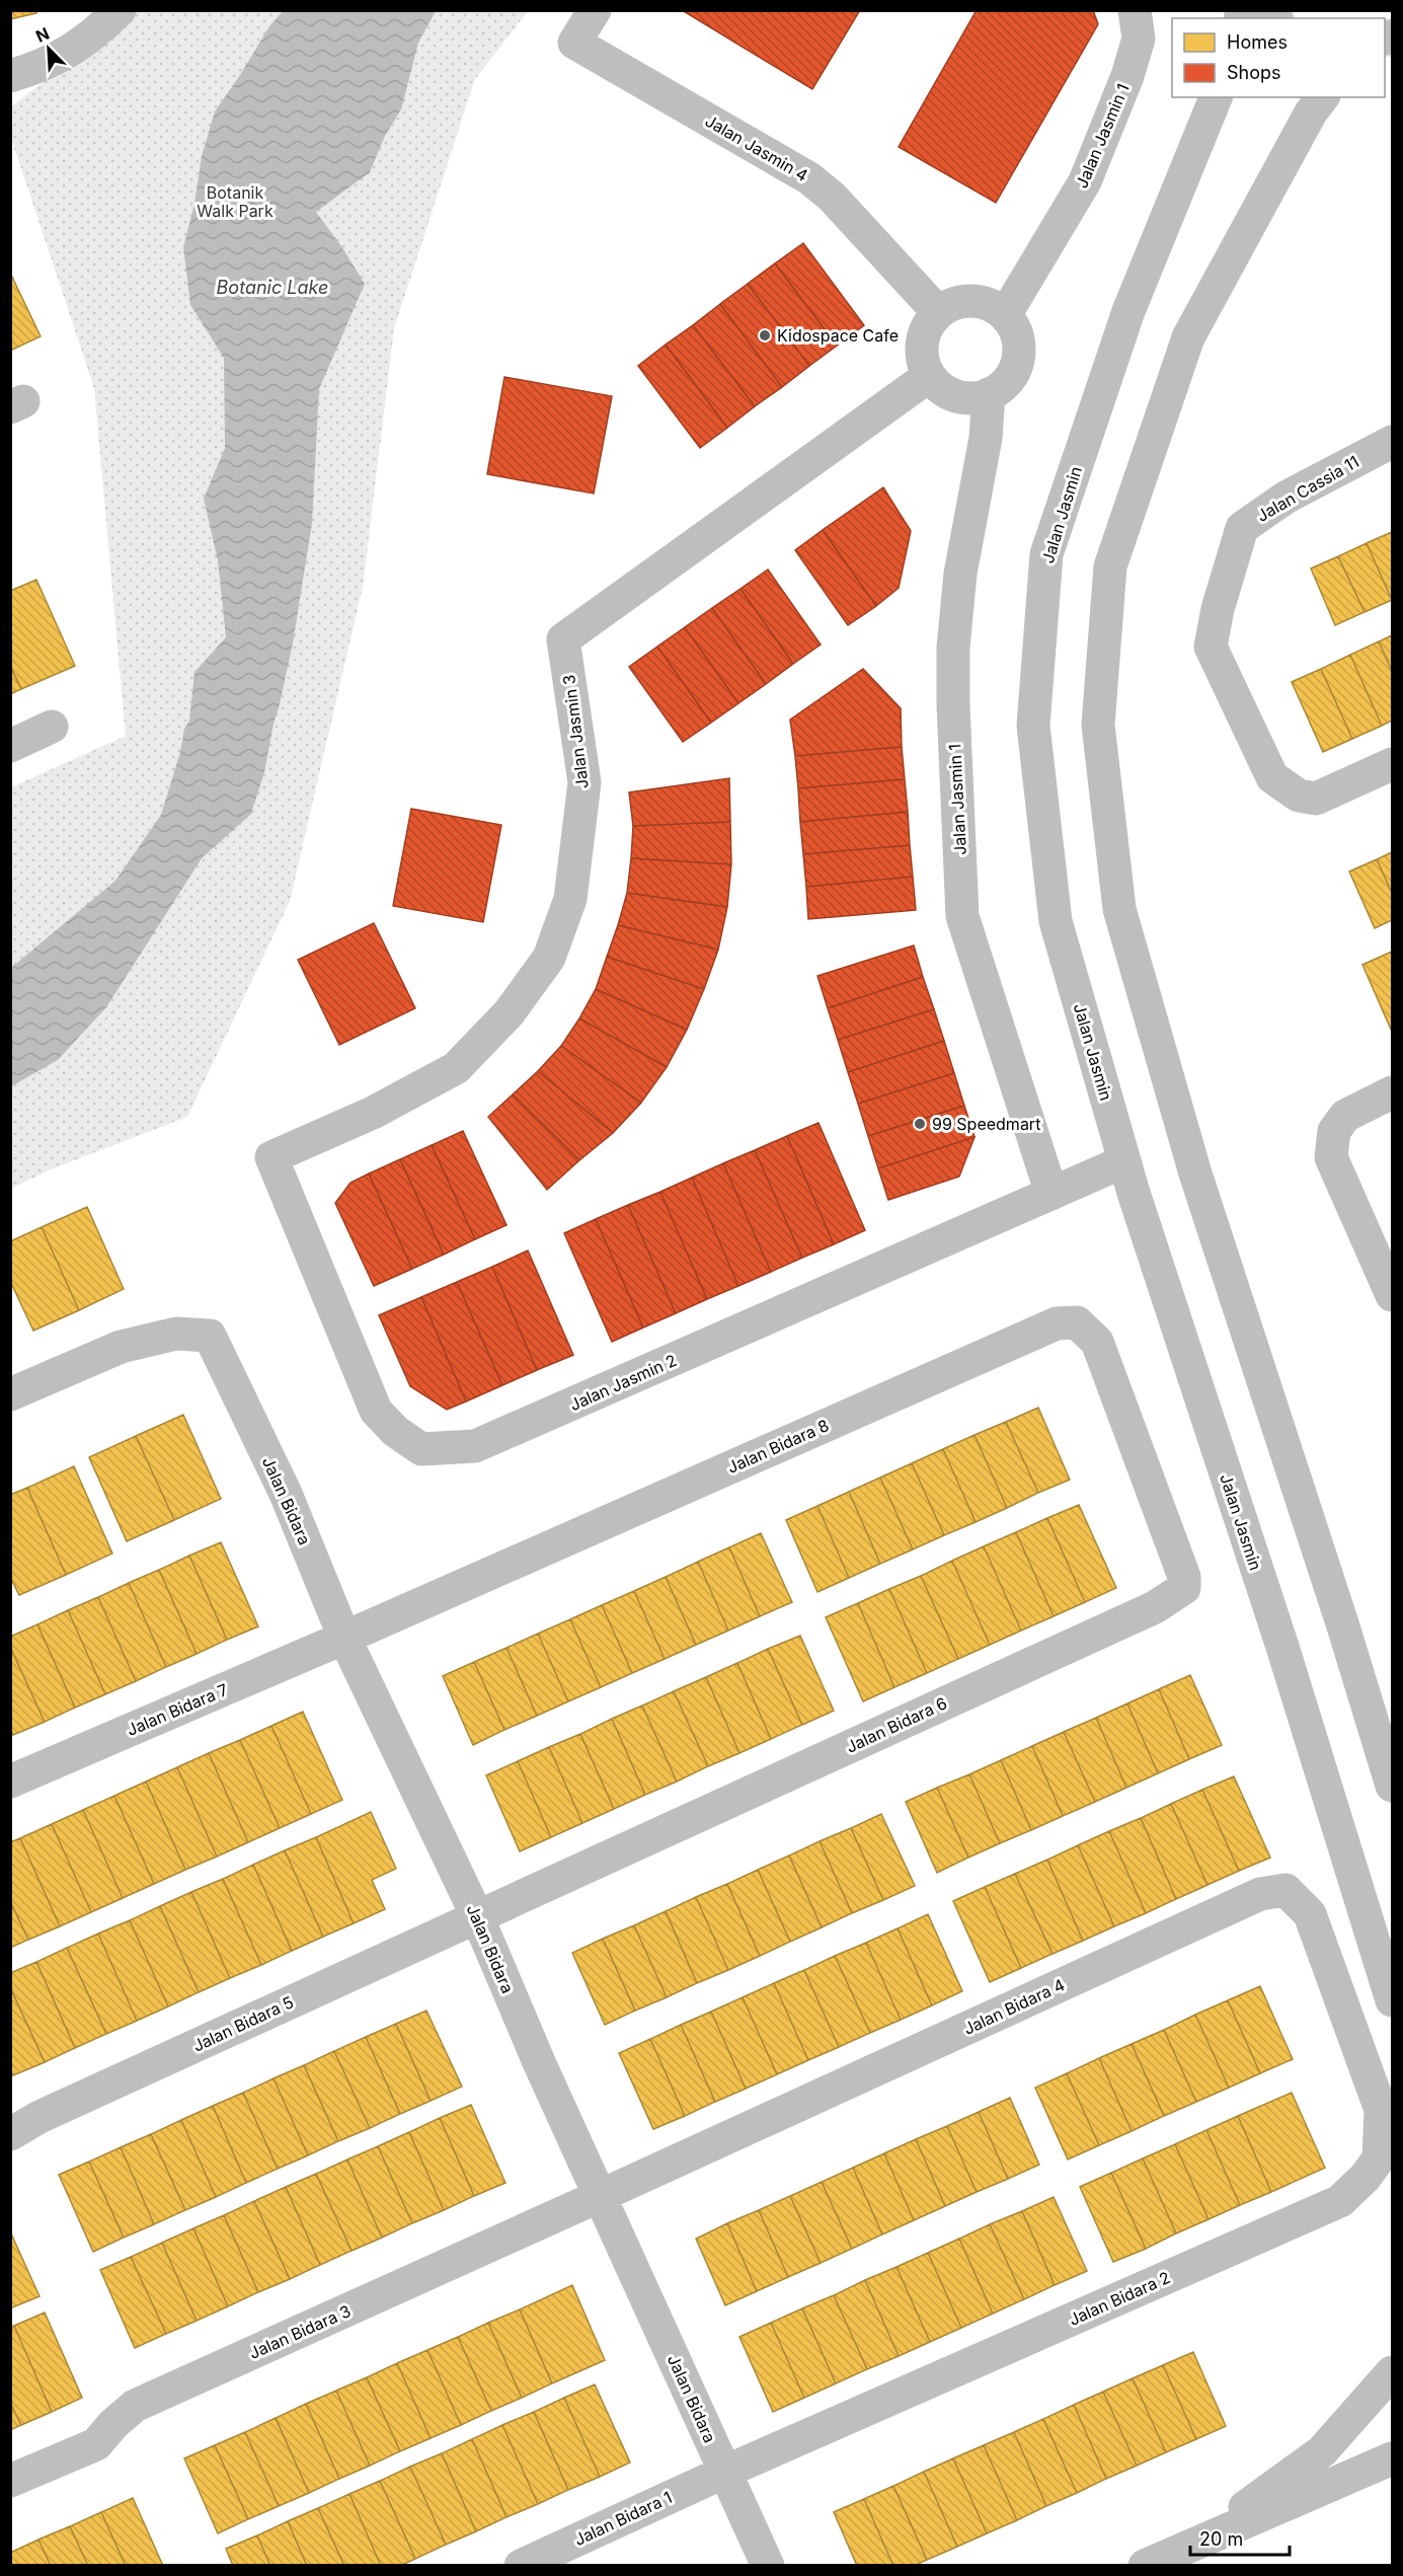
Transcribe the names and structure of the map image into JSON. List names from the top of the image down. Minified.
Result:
{"streets":{"street":["Jalan Jasmin 1","Jalan Jasmin 4","Jalan Cassia 11","Jalan Jasmin","Jalan Jasmin 3","Jalan Jasmin 2","Jalan Bidara 8","Jalan Bidara","Jalan Bidara 7","Jalan Bidara 6","Jalan Bidara 4","Jalan Bidara 5","Jalan Bidara 2","Jalan Bidara 3","Jalan Bidara 1"]},"crossings":[["Jalan Jasmin 1","Jalan Jasmin 4"],["Jalan Jasmin 1","Jalan Jasmin 3"],["Jalan Jasmin 1","Jalan Jasmin 2"],["Jalan Jasmin 4","Jalan Jasmin 3"],["Jalan Jasmin","Jalan Jasmin 2"],["Jalan Jasmin 3","Jalan Jasmin 2"],["Jalan Bidara 8","Jalan Bidara"],["Jalan Bidara 8","Jalan Bidara 7"],["Jalan Bidara 8","Jalan Bidara 6"],["Jalan Bidara","Jalan Bidara 7"],["Jalan Bidara","Jalan Bidara 6"],["Jalan Bidara","Jalan Bidara 4"],["Jalan Bidara","Jalan Bidara 5"],["Jalan Bidara","Jalan Bidara 2"],["Jalan Bidara","Jalan Bidara 3"],["Jalan Bidara","Jalan Bidara 1"],["Jalan Bidara 6","Jalan Bidara 5"],["Jalan Bidara 4","Jalan Bidara 2"],["Jalan Bidara 4","Jalan Bidara 3"],["Jalan Bidara 2","Jalan Bidara 1"]],"water":["Botanic Lake"],"parks":["Botanik Walk Park"],"places":["Kidospace Cafe","99 Speedmart"],"legend":["Homes","Shops"],"scale_bar":"20 m","north":"top left"}
